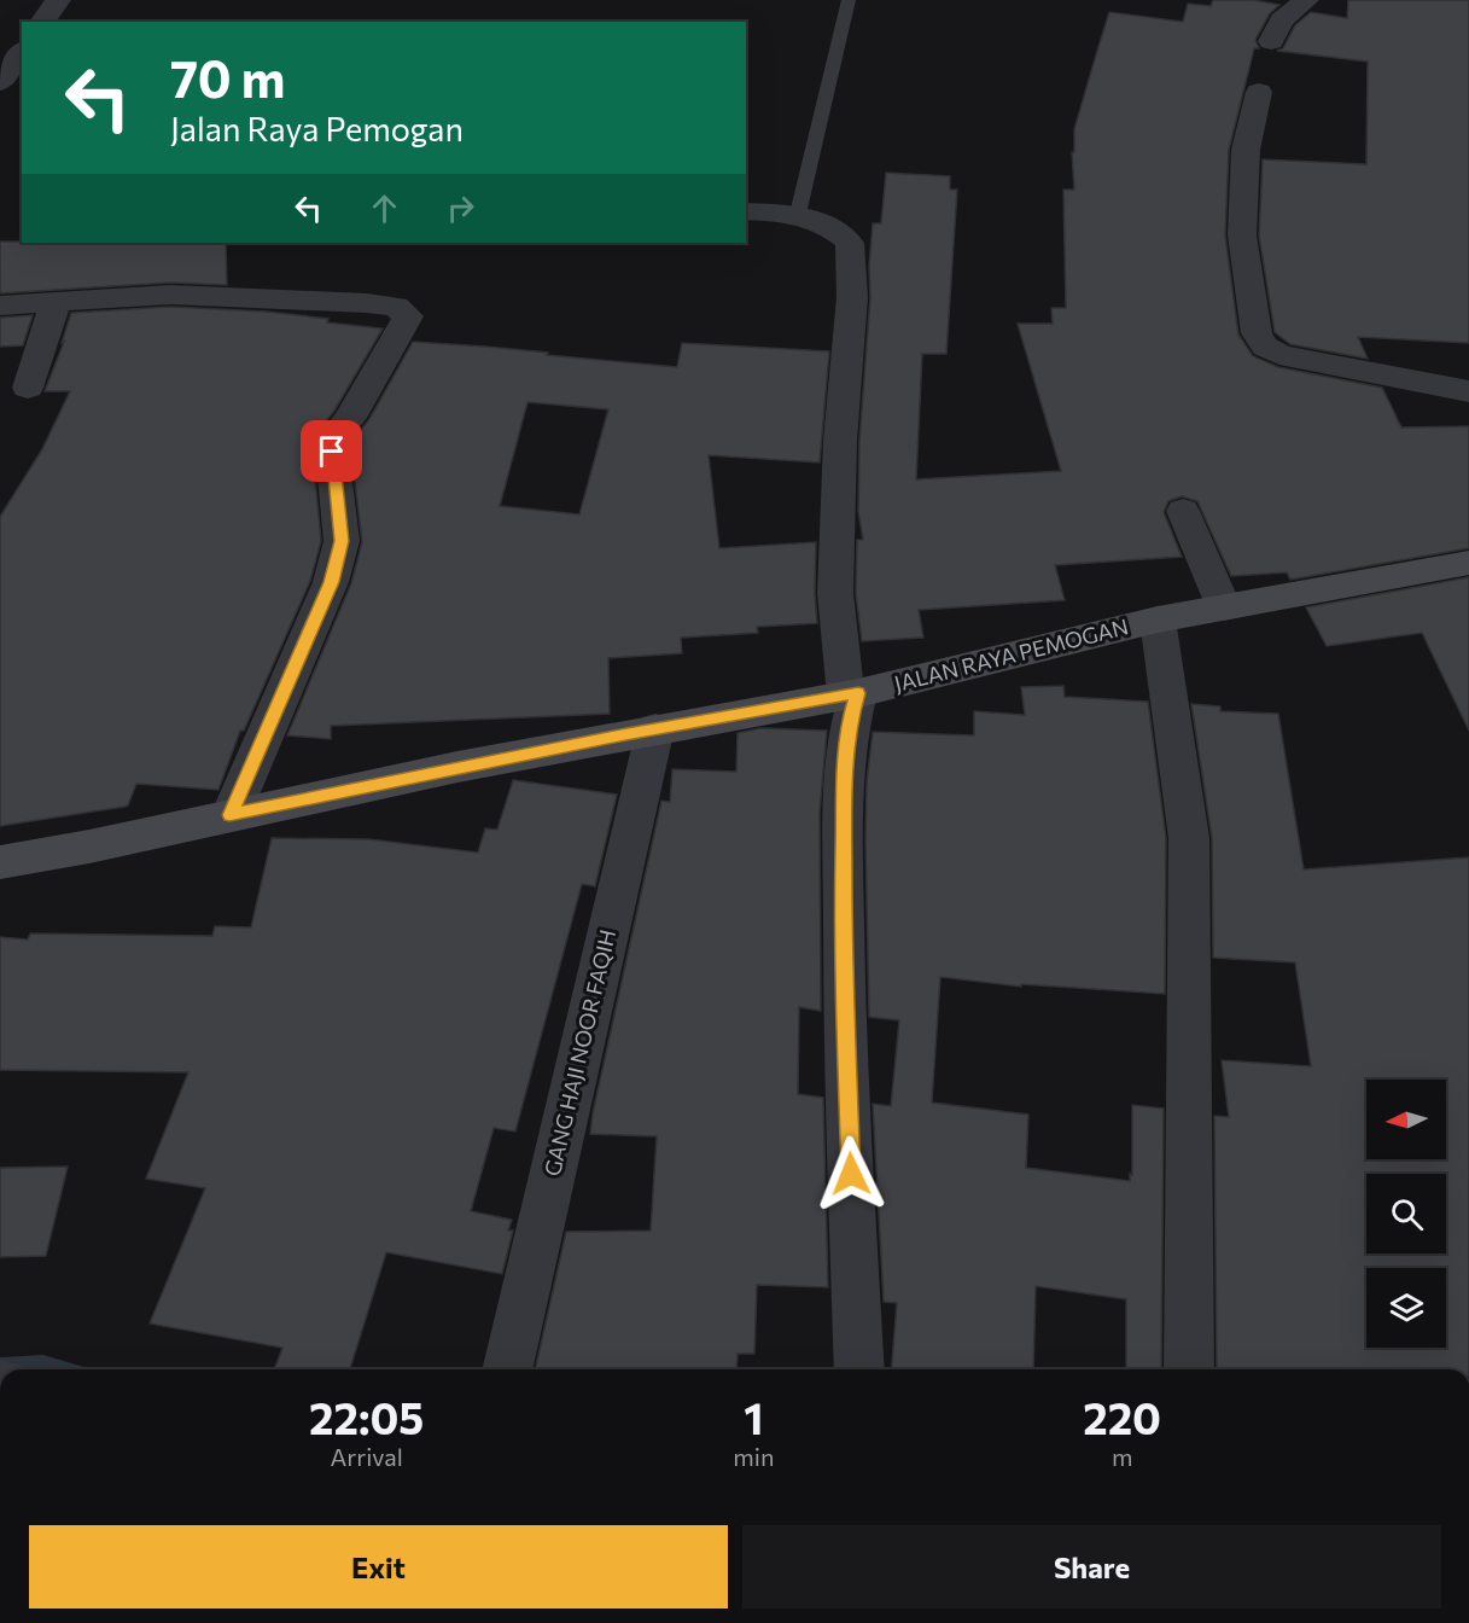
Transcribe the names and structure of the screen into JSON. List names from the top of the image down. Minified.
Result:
{"streets":{"street":["JALAN RAYA PEMOGAN","GANG HAJI NOOR FAQIH"]},"crossings":[["JALAN RAYA PEMOGAN","GANG HAJI NOOR FAQIH"]],"north":"left","page":{"turn":["70 m","Jalan Raya Pemogan"],"eta":["22:05","Arrival","1","min","220","m"],"buttons":["Exit","Share"]}}
